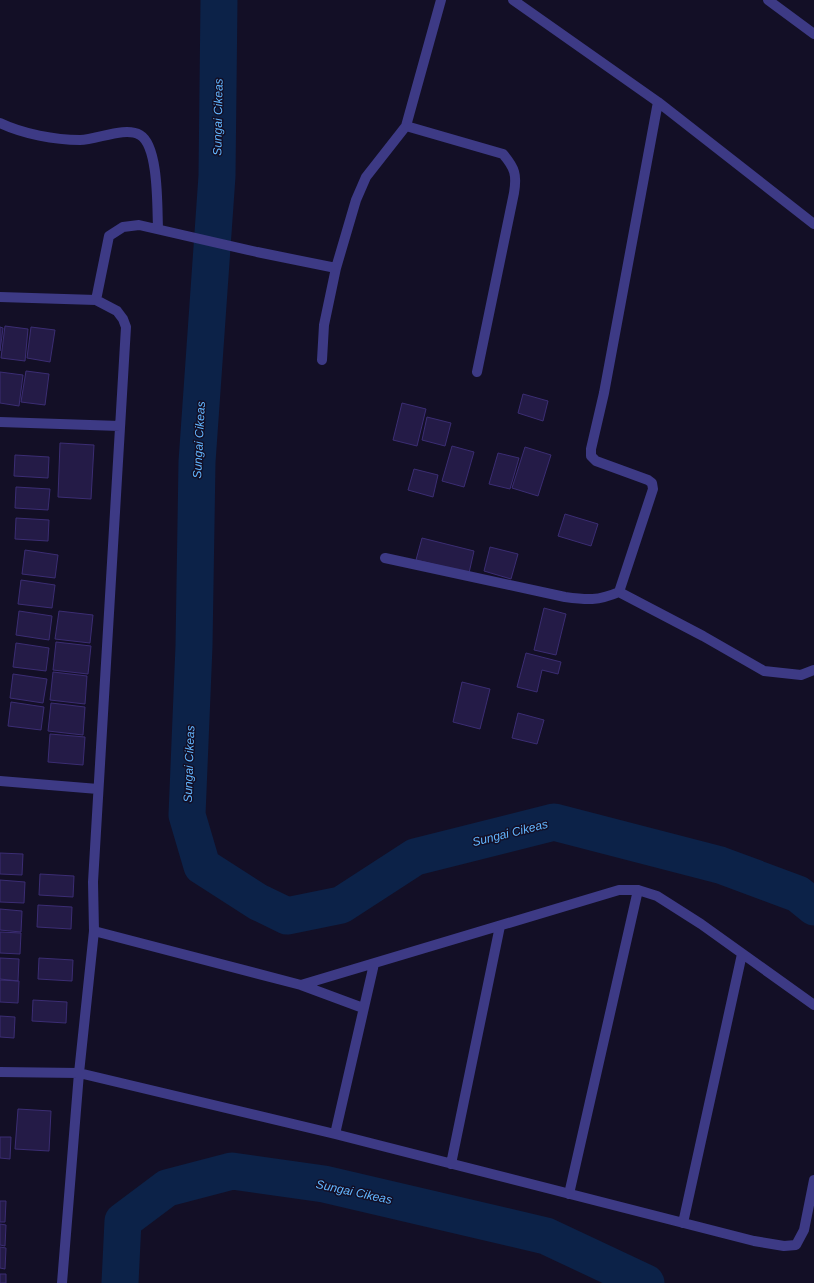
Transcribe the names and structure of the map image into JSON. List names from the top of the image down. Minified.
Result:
{"water":["Sungai Cikeas"]}
